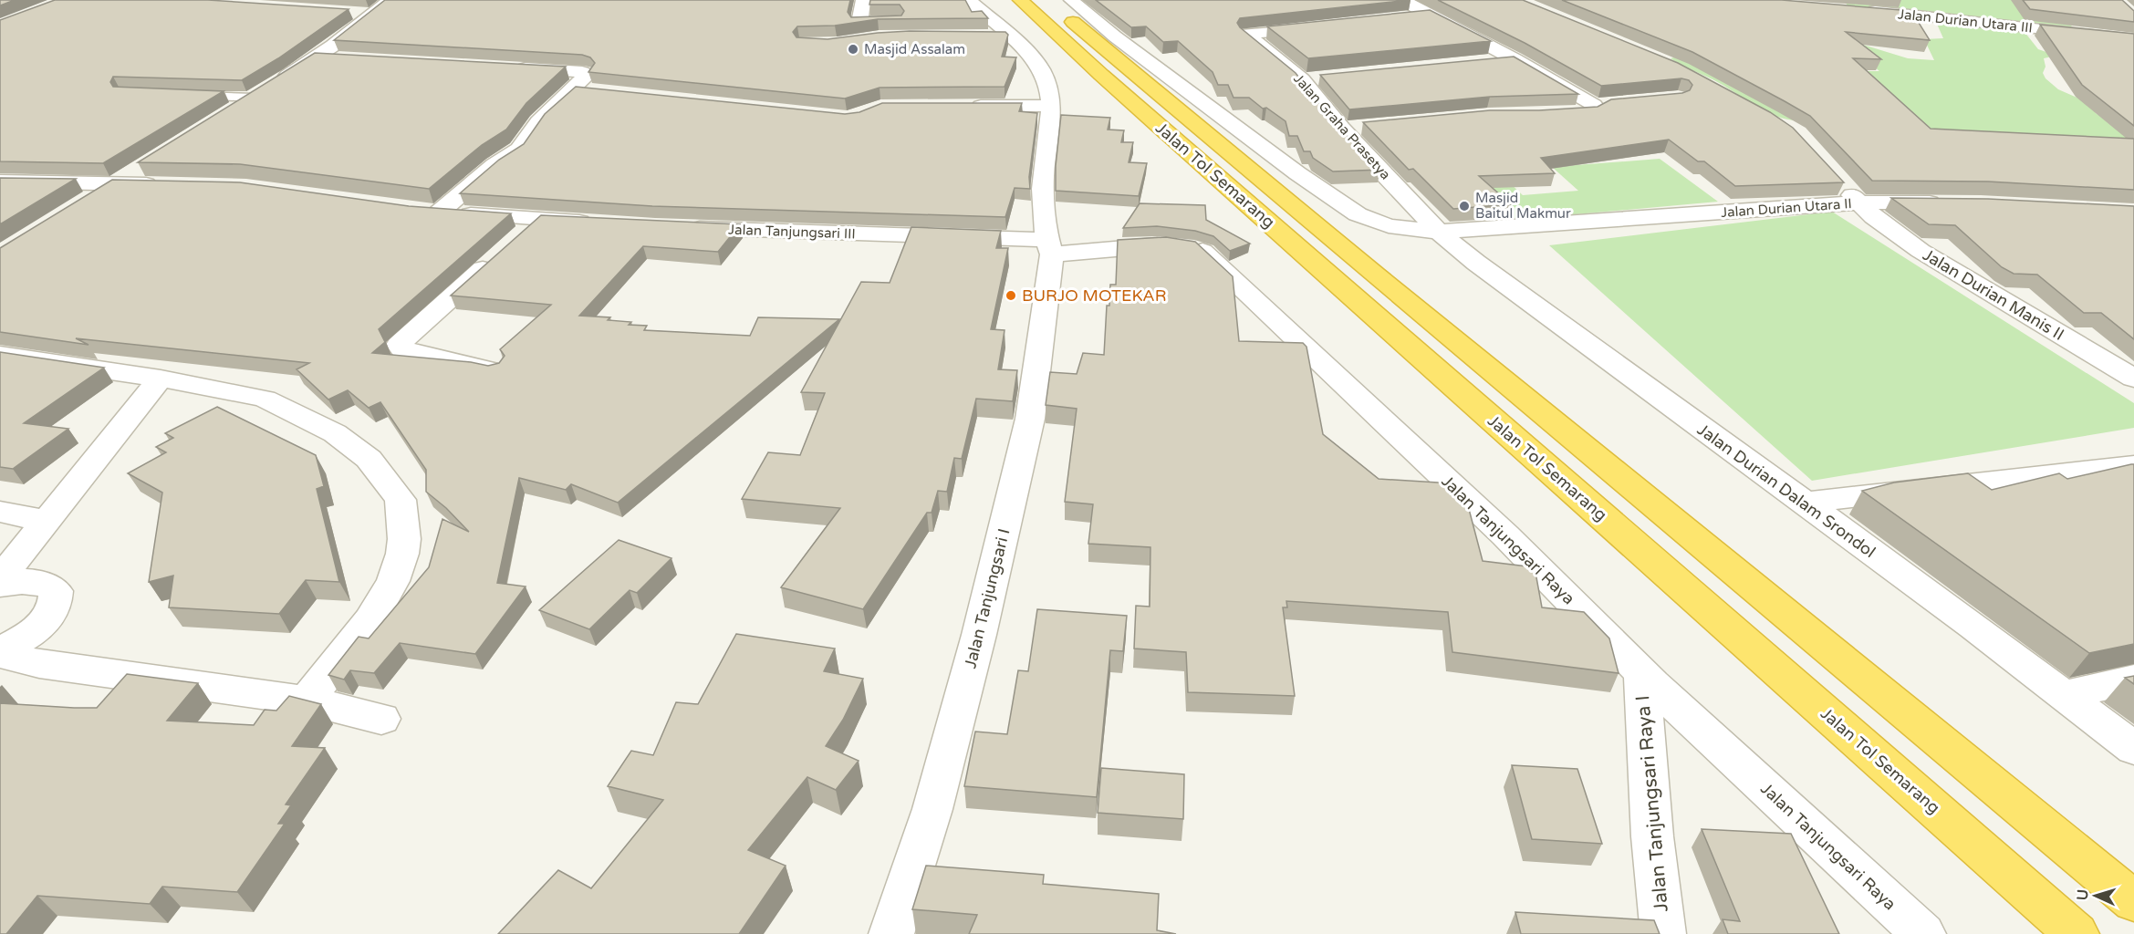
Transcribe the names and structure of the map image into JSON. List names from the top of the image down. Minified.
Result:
{"streets":{"highway":["Jalan Tol Semarang"],"street":["Jalan Durian Utara III","Jalan Graha Prasetya","Jalan Durian Utara II","Jalan Tanjungsari III","Jalan Durian Manis II","Jalan Durian Dalam Srondol","Jalan Tanjungsari Raya","Jalan Tanjungsari I","Jalan Tanjungsari Raya I"]},"crossings":[["Jalan Graha Prasetya","Jalan Durian Utara II"],["Jalan Graha Prasetya","Jalan Durian Dalam Srondol"],["Jalan Durian Utara II","Jalan Durian Manis II"],["Jalan Durian Utara II","Jalan Durian Dalam Srondol"],["Jalan Tanjungsari III","Jalan Tanjungsari Raya"],["Jalan Tanjungsari III","Jalan Tanjungsari I"],["Jalan Tanjungsari Raya","Jalan Tanjungsari I"],["Jalan Tanjungsari Raya","Jalan Tanjungsari Raya I"]],"places":["Masjid Assalam","Masjid Baitul Makmur","BURJO MOTEKAR"],"north":"left"}
